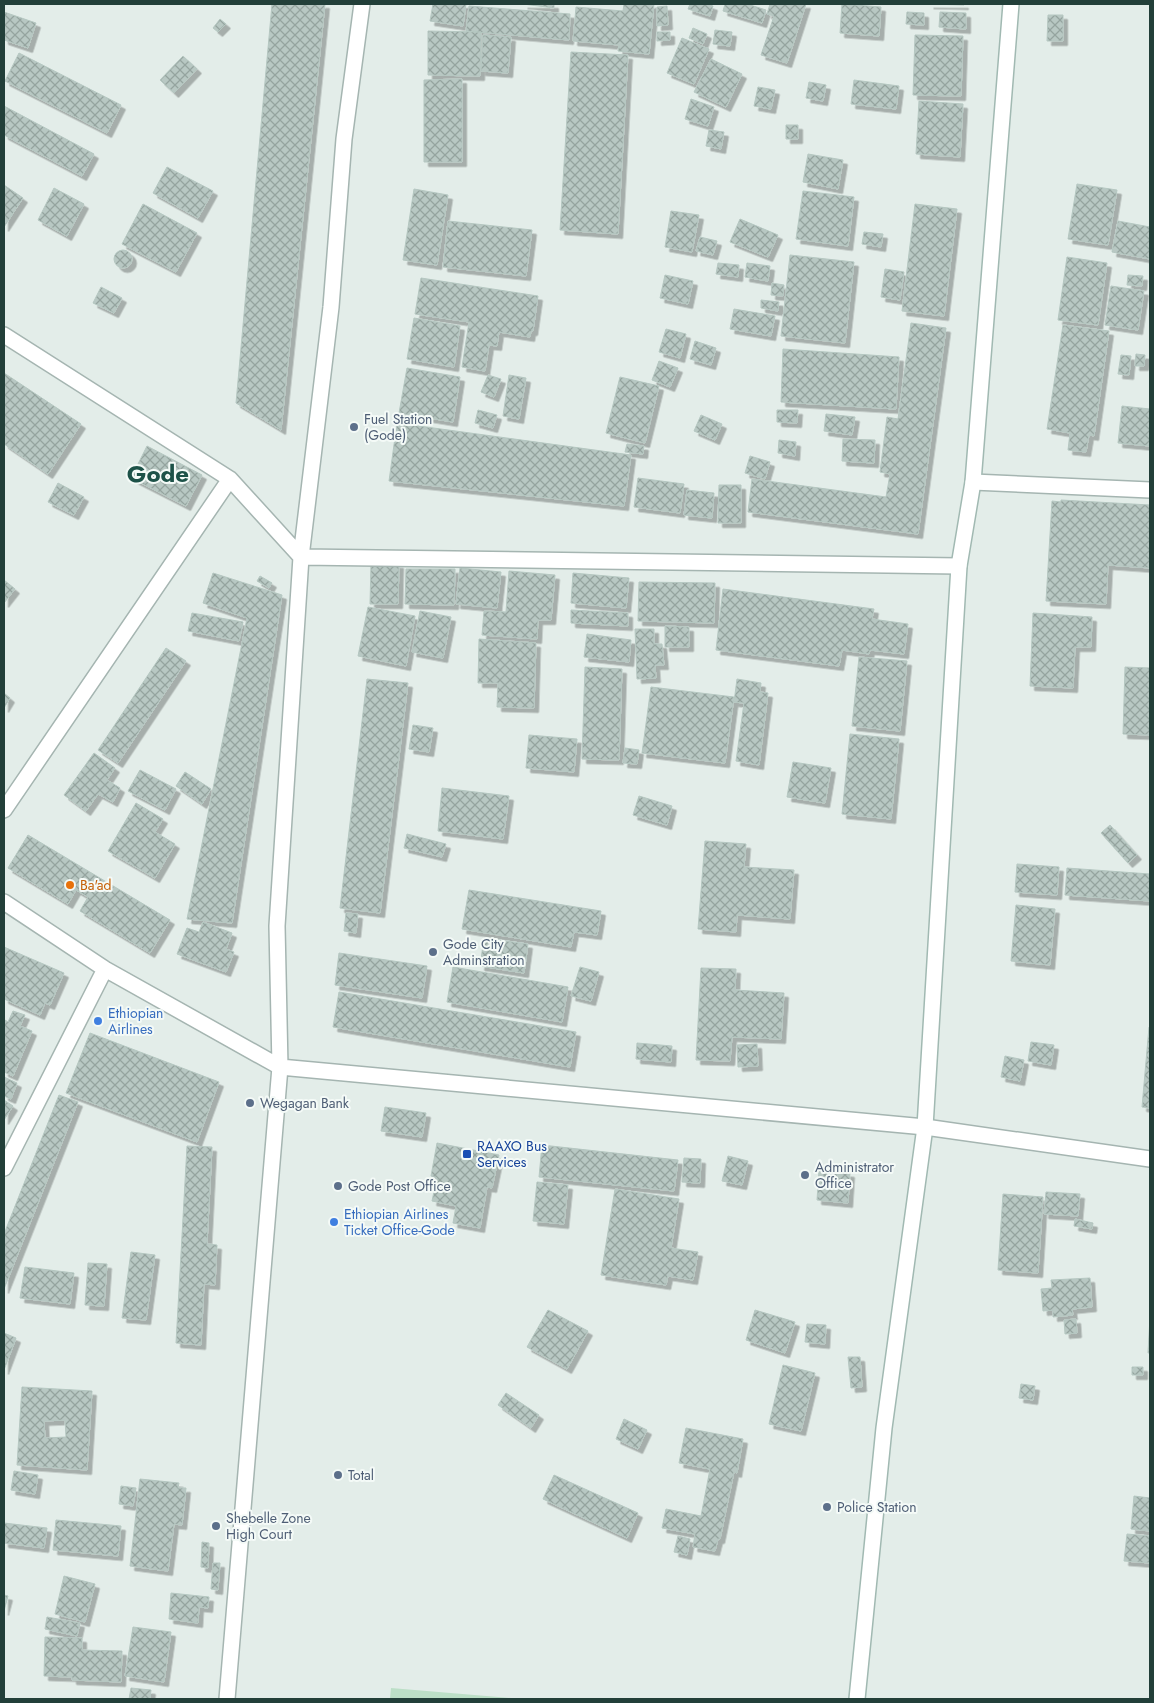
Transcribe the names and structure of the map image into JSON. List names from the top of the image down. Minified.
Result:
{"districts":["Gode"],"places":{"other":["Fuel Station (Gode)","Ba'ad","Gode City Adminstration","Ethiopian Airlines","Wegagan Bank","Administrator Office","Gode Post Office","Ethiopian Airlines Ticket Office-Gode","Total","Police Station","Shebelle Zone High Court"],"transit":["RAAXO Bus Services"]}}
